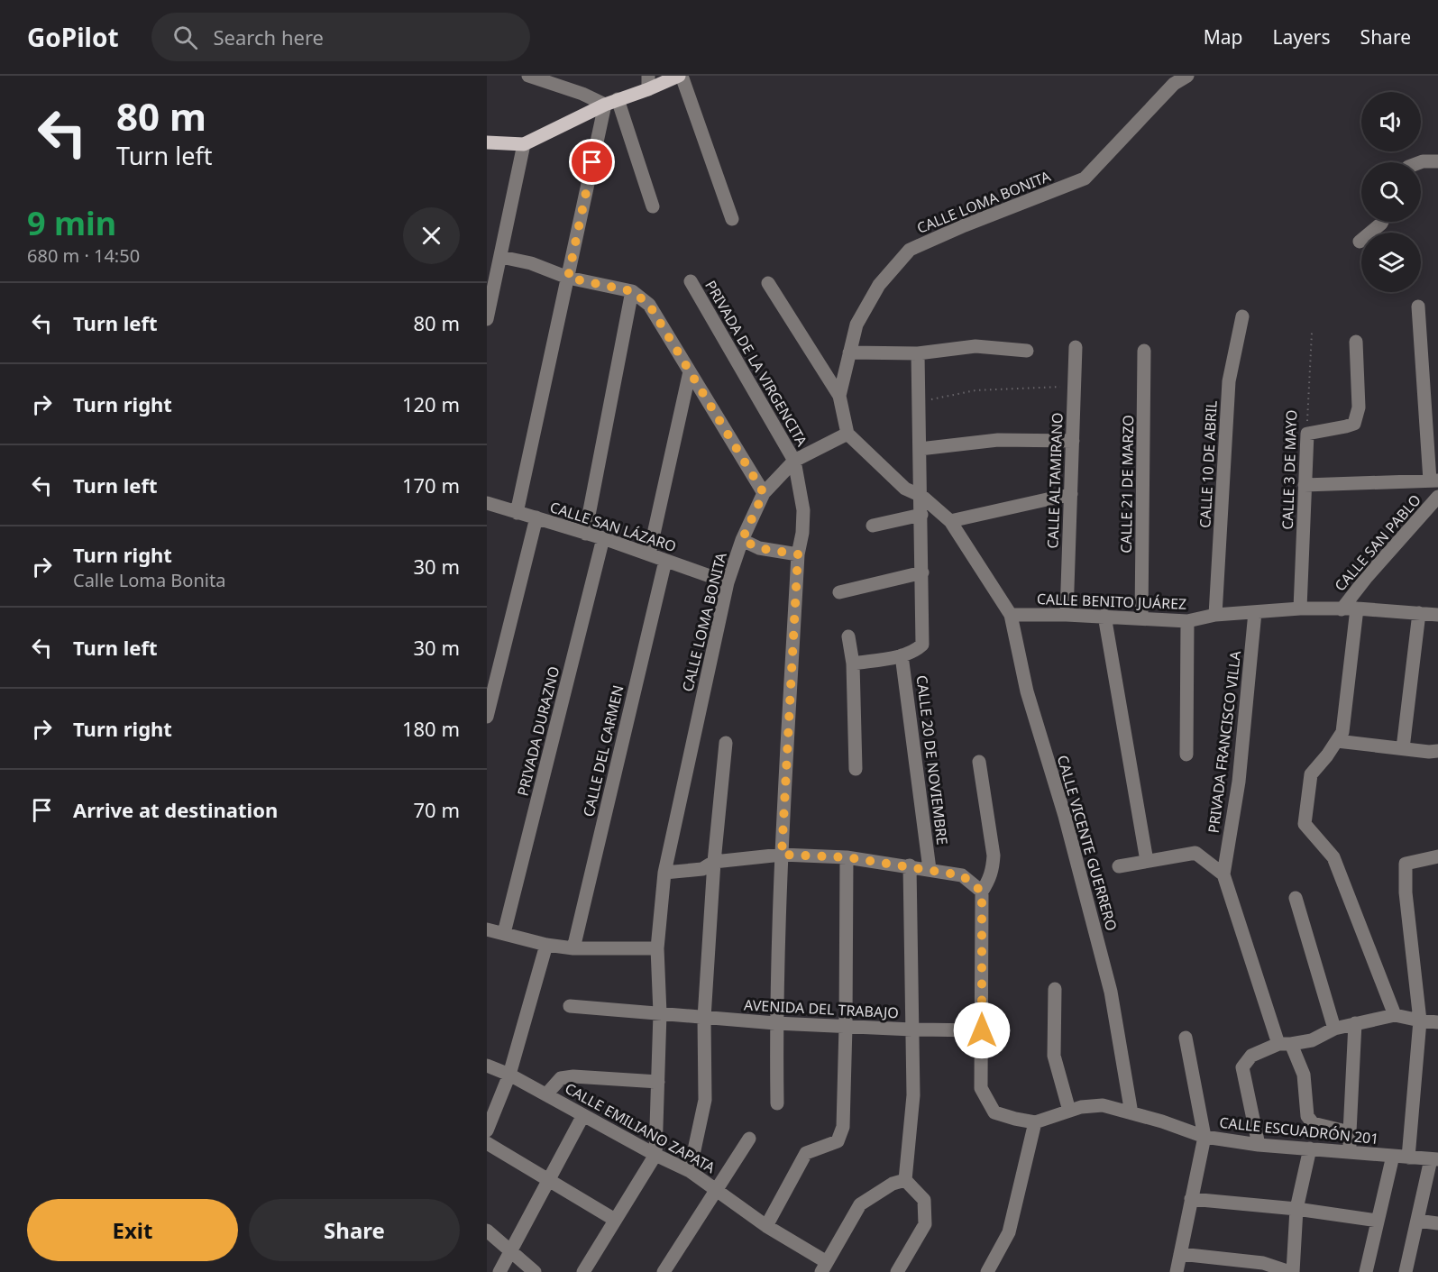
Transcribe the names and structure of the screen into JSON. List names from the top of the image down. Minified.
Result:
{"streets":{"street":["CALLE LOMA BONITA","PRIVADA DE LA VIRGENCITA","CALLE 10 DE ABRIL","CALLE 3 DE MAYO","CALLE ALTAMIRANO","CALLE 21 DE MARZO","CALLE SAN LÁZARO","CALLE SAN PABLO","CALLE BENITO JUÁREZ","PRIVADA DURAZNO","PRIVADA FRANCISCO VILLA","CALLE DEL CARMEN","CALLE 20 DE NOVIEMBRE","CALLE VICENTE GUERRERO","AVENIDA DEL TRABAJO","CALLE EMILIANO ZAPATA","CALLE ESCUADRÓN 201"]},"crossings":[["CALLE LOMA BONITA","PRIVADA DE LA VIRGENCITA"],["CALLE LOMA BONITA","CALLE SAN LÁZARO"],["CALLE LOMA BONITA","CALLE VICENTE GUERRERO"],["CALLE LOMA BONITA","AVENIDA DEL TRABAJO"],["CALLE LOMA BONITA","CALLE EMILIANO ZAPATA"],["PRIVADA DE LA VIRGENCITA","AVENIDA DEL TRABAJO"],["CALLE 10 DE ABRIL","CALLE BENITO JUÁREZ"],["CALLE 3 DE MAYO","CALLE BENITO JUÁREZ"],["CALLE ALTAMIRANO","CALLE BENITO JUÁREZ"],["CALLE 21 DE MARZO","CALLE BENITO JUÁREZ"],["CALLE SAN LÁZARO","PRIVADA DURAZNO"],["CALLE SAN LÁZARO","CALLE DEL CARMEN"],["CALLE SAN PABLO","CALLE BENITO JUÁREZ"],["CALLE BENITO JUÁREZ","PRIVADA FRANCISCO VILLA"],["CALLE BENITO JUÁREZ","CALLE VICENTE GUERRERO"],["CALLE VICENTE GUERRERO","CALLE ESCUADRÓN 201"]],"page":{"header":"GoPilot","search":"Search here","nav":["Map","Layers","Share"],"turn":["80 m","Turn left"],"heading":["9 min","680 m · 14:50"],"list":[{"name":"Turn left","value":"80 m"},{"name":"Turn right","value":"120 m"},{"name":"Turn left","value":"170 m"},{"name":"Turn right","note":"Calle Loma Bonita","value":"30 m"},{"name":"Turn left","value":"30 m"},{"name":"Turn right","value":"180 m"},{"name":"Arrive at destination","value":"70 m"}],"buttons":["Exit","Share"]}}
